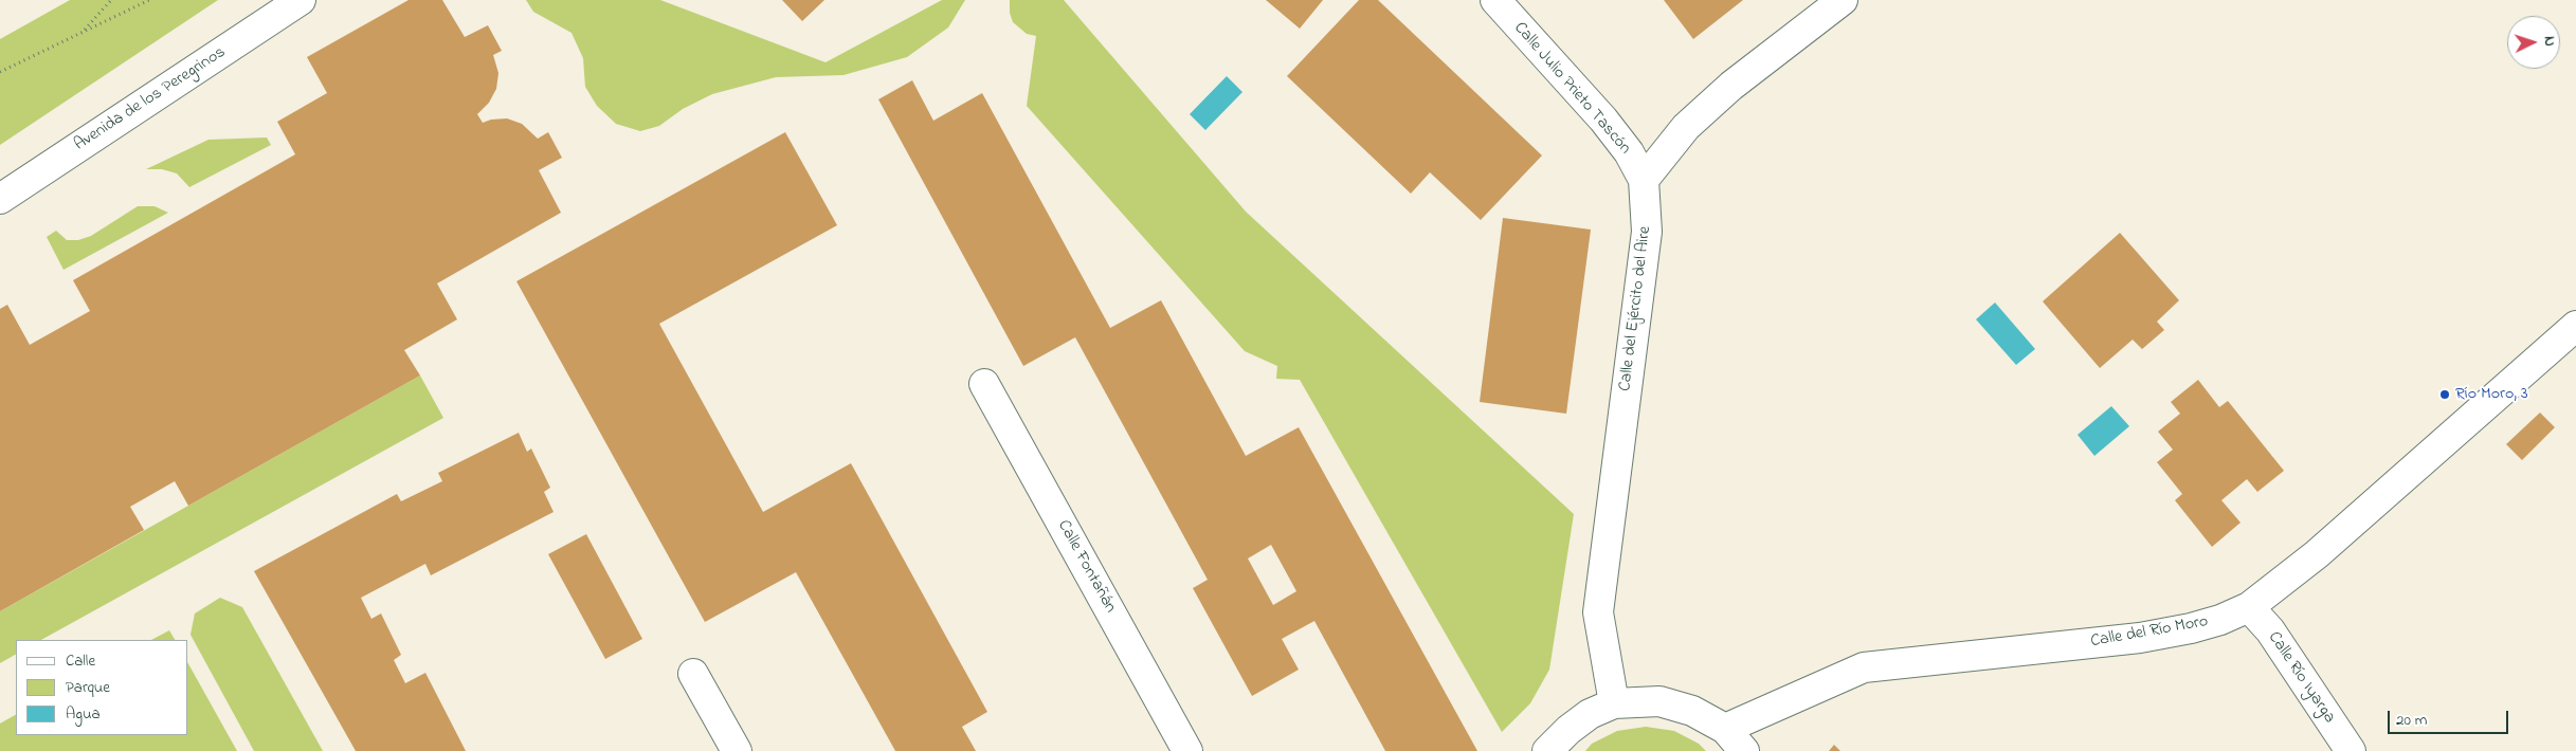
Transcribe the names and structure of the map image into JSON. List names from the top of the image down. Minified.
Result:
{"streets":{"street":["Calle Julio Prieto Tascón","Avenida de los Peregrinos","Calle del Ejército del Aire","Calle Fontañán","Calle del Río Moro","Calle Río Iyarga"]},"crossings":[["Calle Julio Prieto Tascón","Calle del Ejército del Aire"],["Calle del Río Moro","Calle Río Iyarga"]],"places":["Río Moro, 3"],"legend":["Calle","Parque","Agua"],"scale_bar":"20 m","north":"right"}
